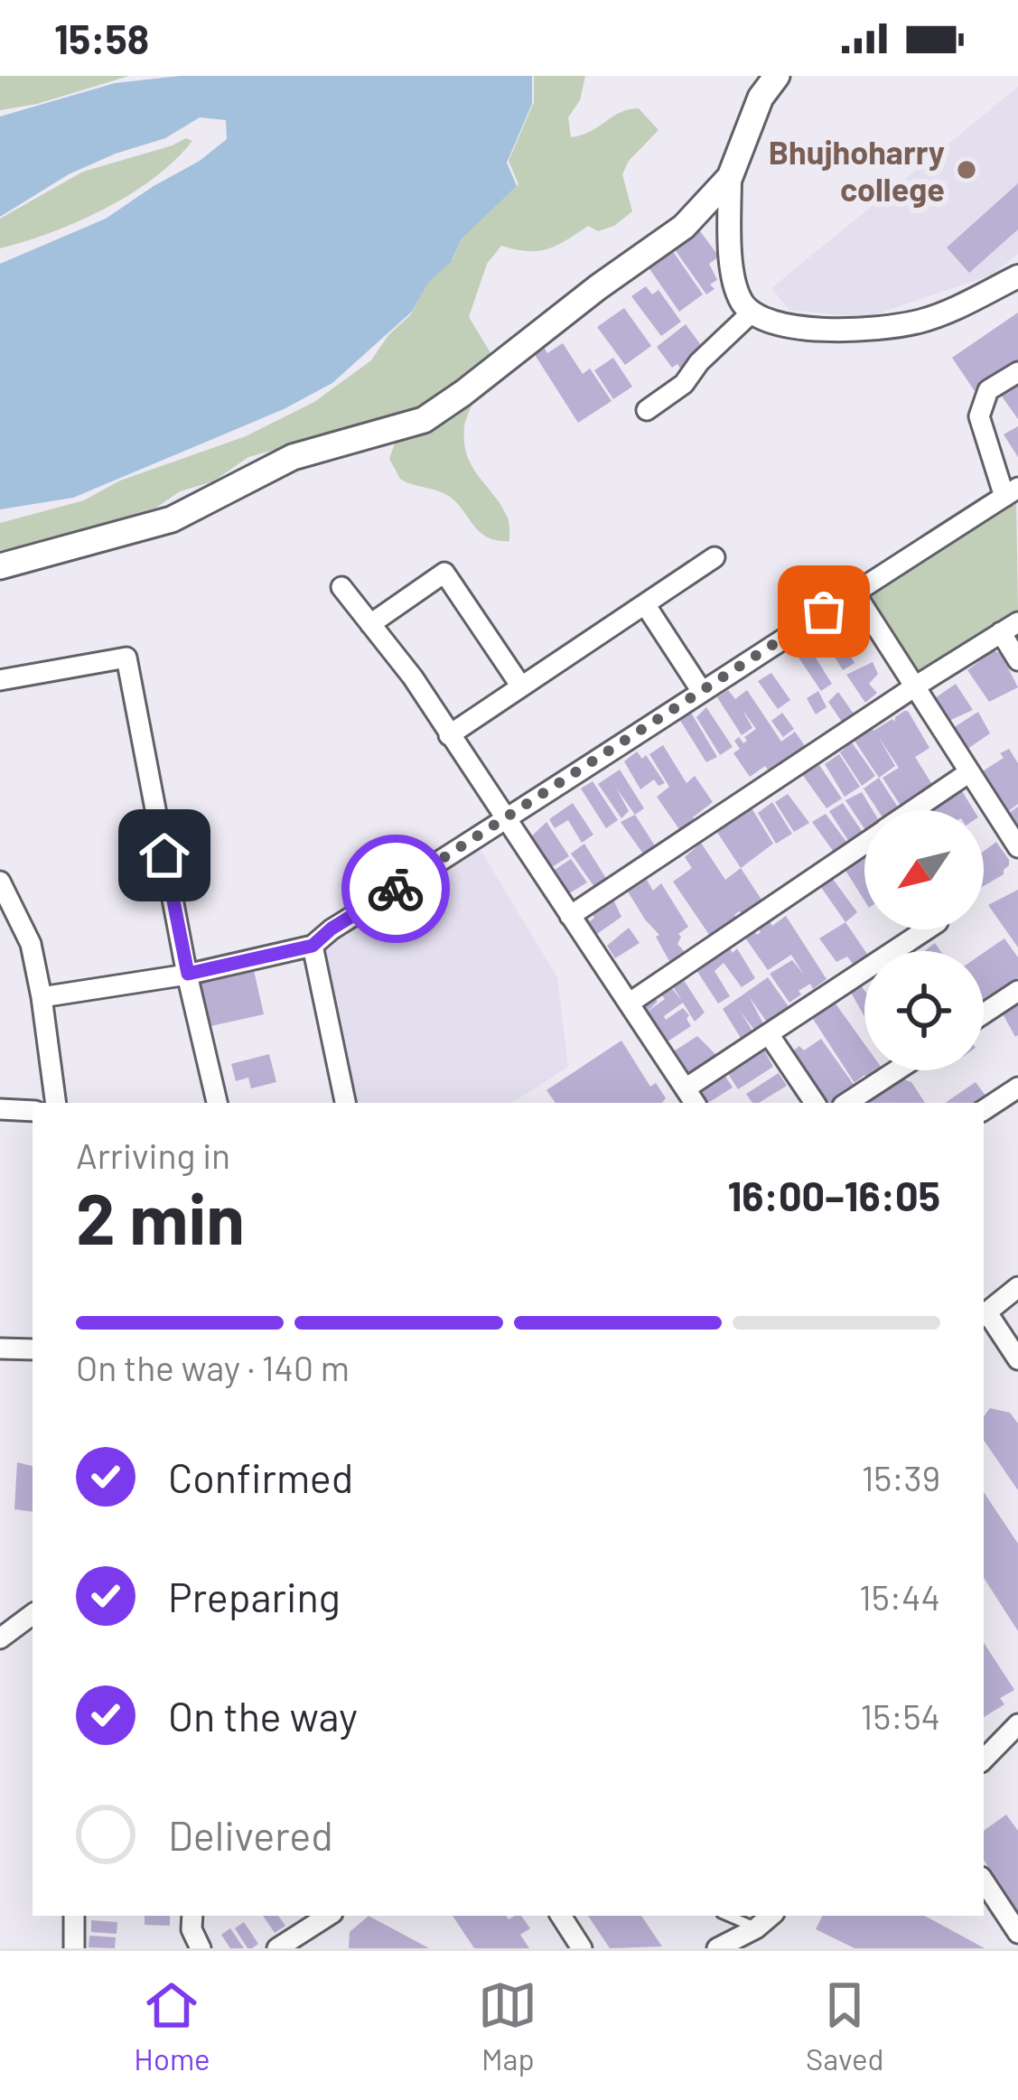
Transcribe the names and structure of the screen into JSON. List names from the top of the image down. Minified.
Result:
{"places":["Bhujhoharry college"],"north":"bottom left","page":{"status":"15:58","heading":["2 min","Arriving in","16:00–16:05"],"bar":"On the way · 140 m","list":[["Confirmed","15:39"],["Preparing","15:44"],["On the way","15:54"],"Delivered"],"tabs":["Home","Map","Saved"]}}
